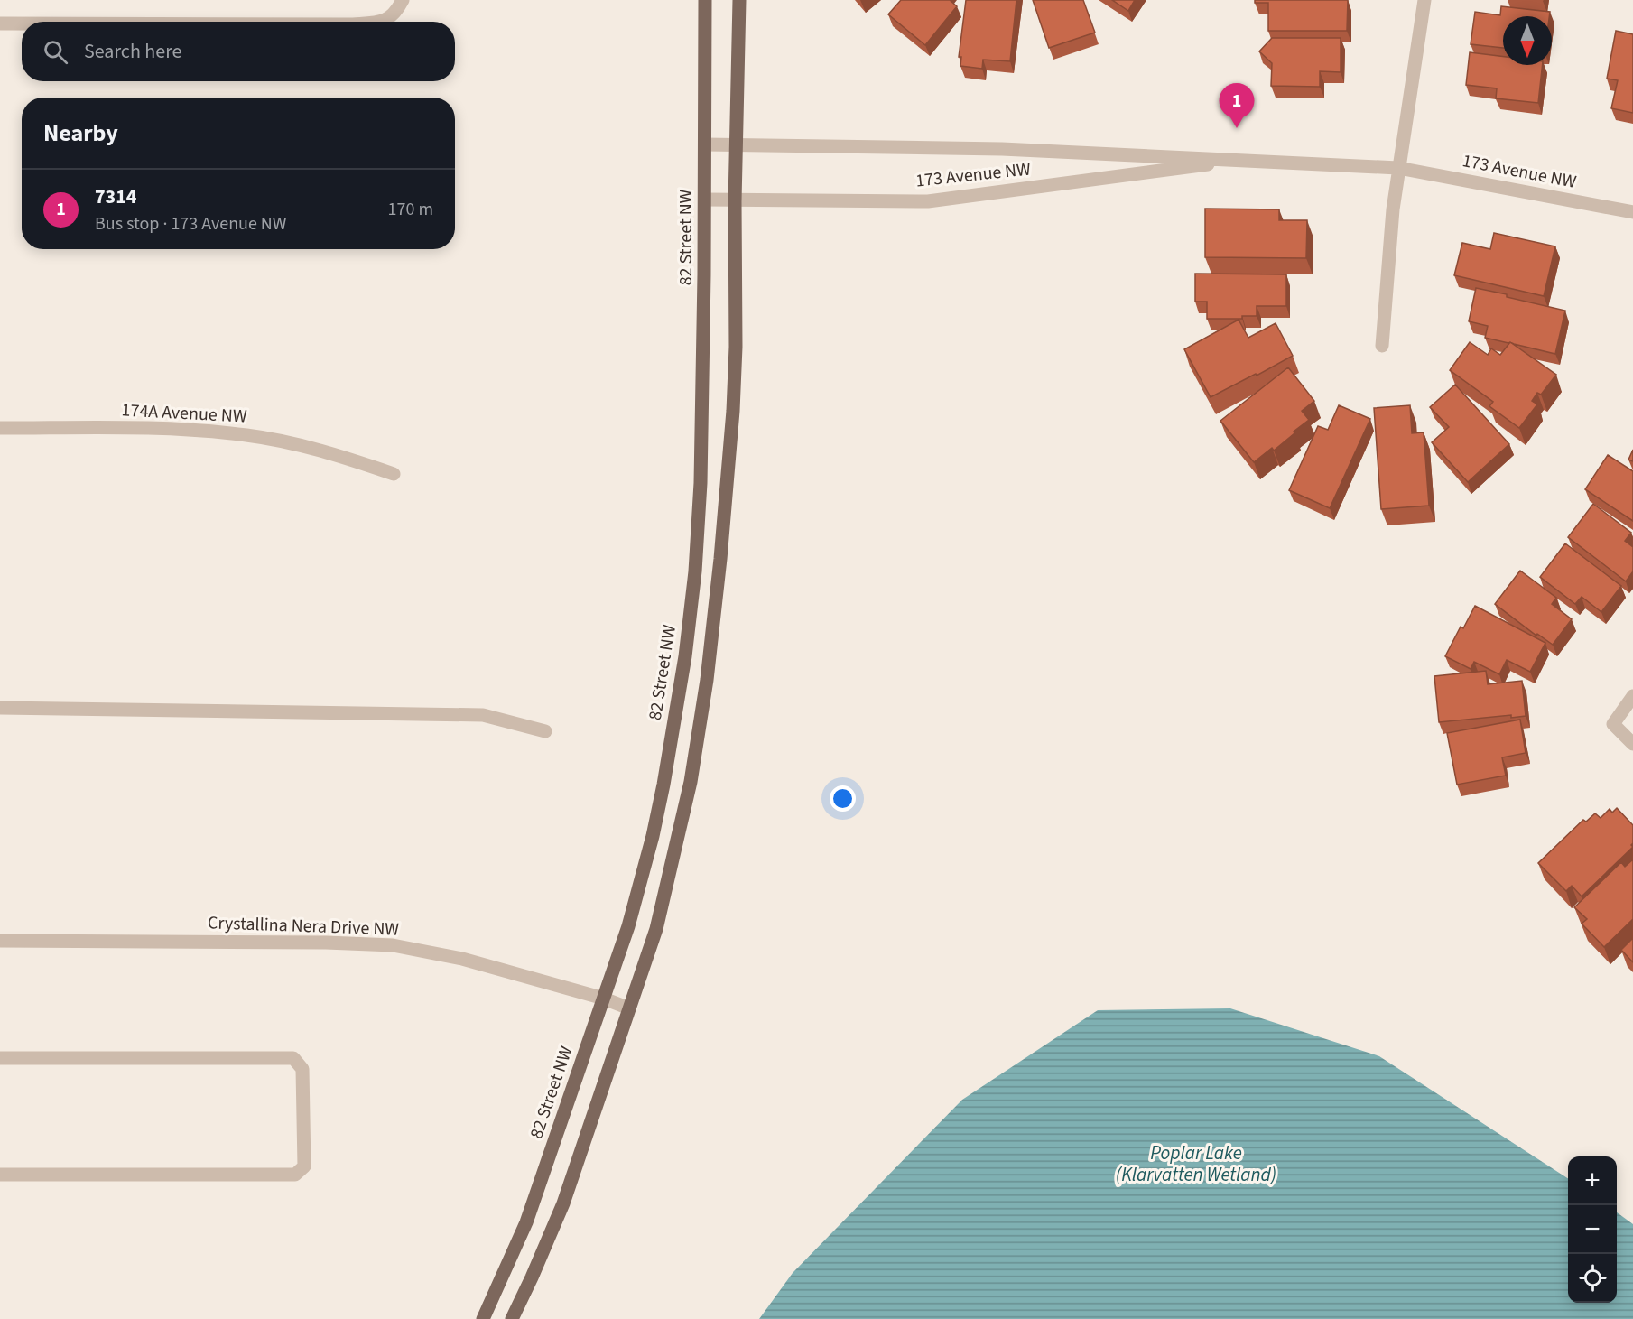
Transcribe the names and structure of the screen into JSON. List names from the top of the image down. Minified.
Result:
{"streets":{"main road":["82 Street NW"],"street":["173 Avenue NW","174A Avenue NW","Crystallina Nera Drive NW"]},"crossings":[["173 Avenue NW","82 Street NW"],["82 Street NW","Crystallina Nera Drive NW"]],"water":["Poplar Lake (Klarvatten Wetland)"],"north":"bottom","page":{"search":"Search here","pins":"1","heading":"Nearby","list":[{"mark":"1","name":"7314","note":"Bus stop · 173 Avenue NW","value":"170 m"}],"map_buttons":["+","−"]}}
